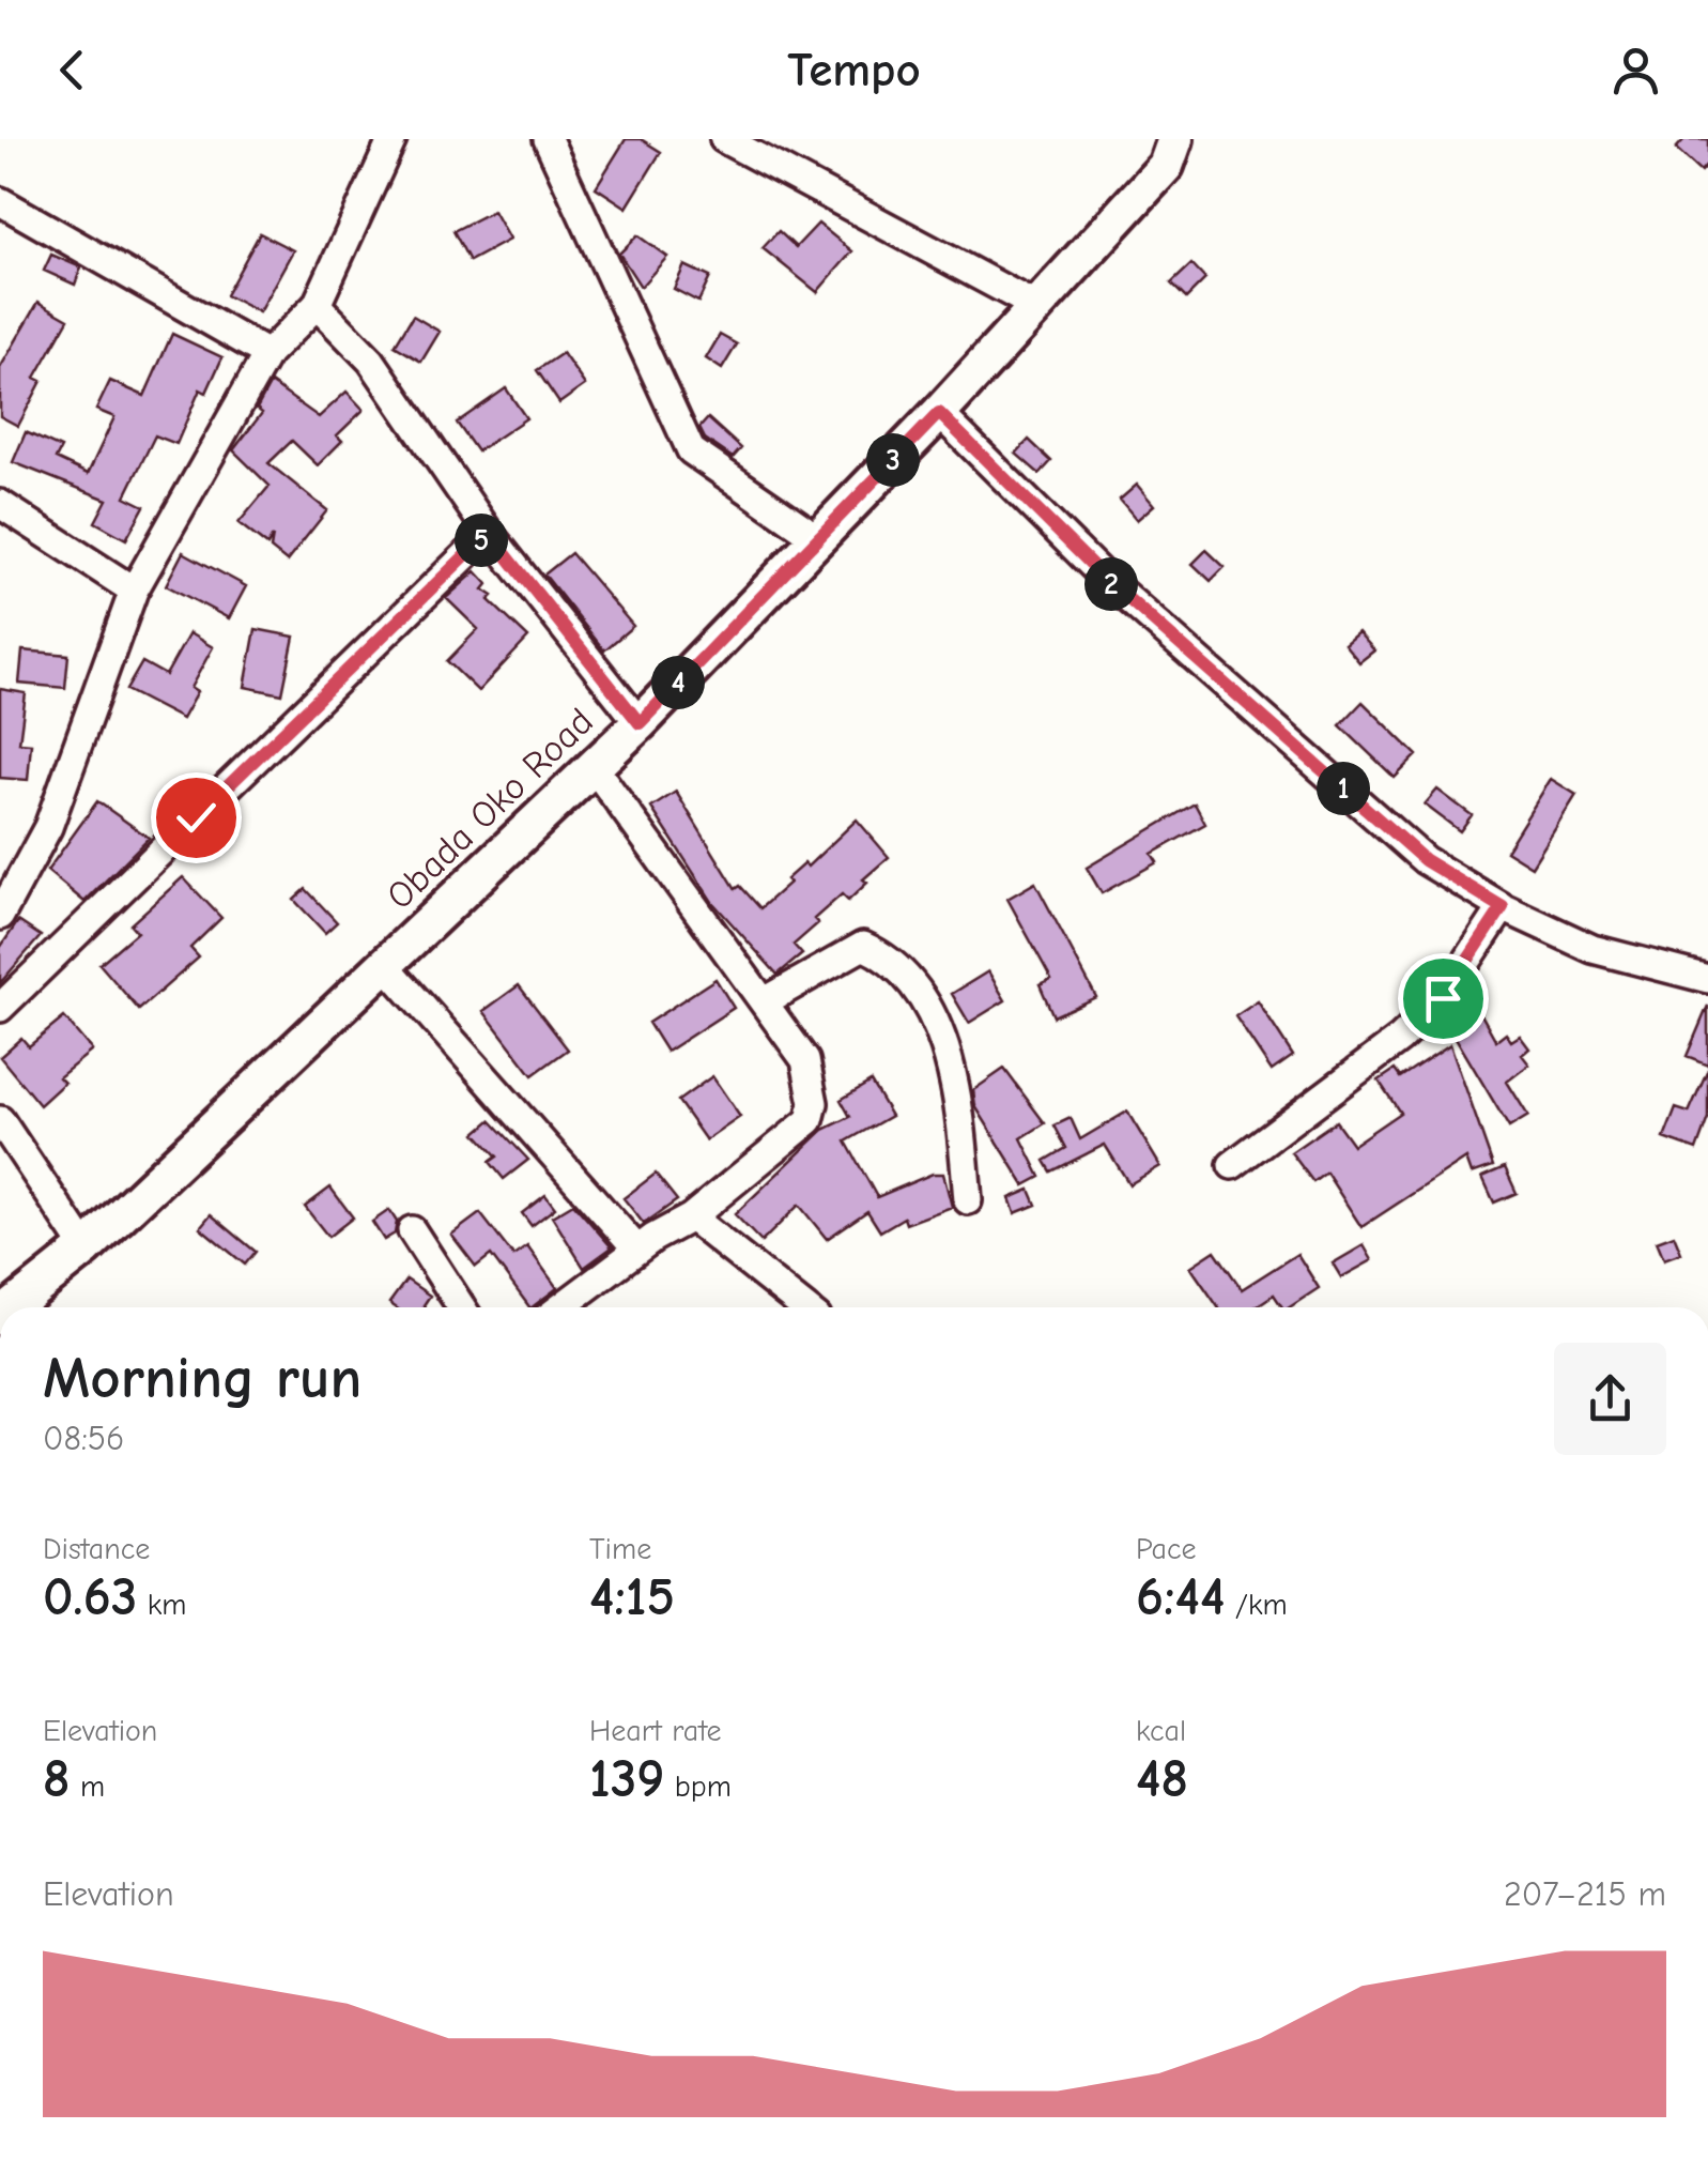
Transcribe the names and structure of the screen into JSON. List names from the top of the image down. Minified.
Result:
{"streets":{"main road":["Obada Oko Road"]},"page":{"header":"Tempo","pins":["3","5","2","4","1"],"heading":["Morning run","08:56"],"stats":[["Distance","0.63 km"],["Time","4:15"],["Pace","6:44 /km"],["Elevation","8 m"],["Heart rate","139 bpm"],["kcal","48"]],"chart":["Elevation","207–215 m"]}}
